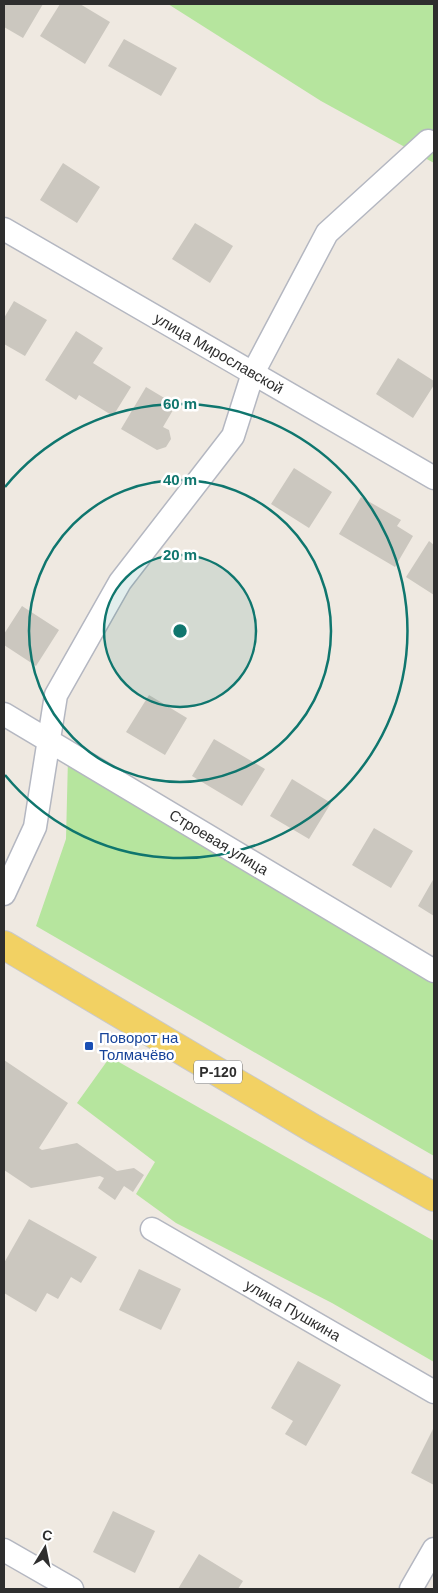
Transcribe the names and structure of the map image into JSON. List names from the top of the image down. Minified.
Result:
{"streets":{"main road":["Р-120"],"street":["улица Мирославской","Строевая улица","улица Пушкина"]},"places":{"transit":["Поворот на Толмачёво"]},"north":"top","rings":["60 m","40 m","20 m"]}
